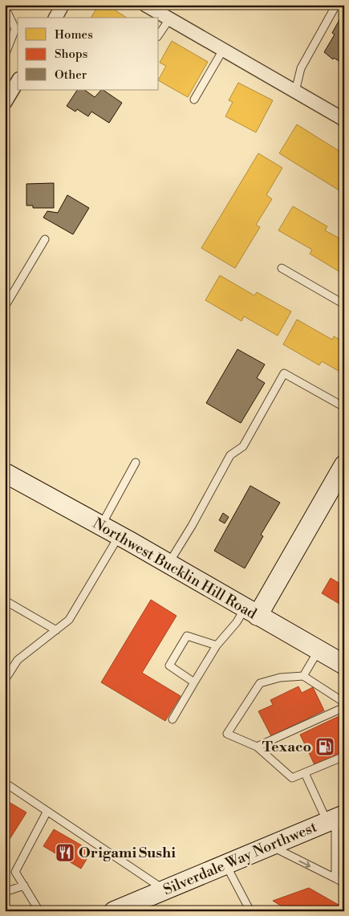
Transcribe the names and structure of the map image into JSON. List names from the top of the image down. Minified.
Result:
{"streets":{"main road":["Northwest Bucklin Hill Road","Silverdale Way Northwest"]},"places":{"fuel station":["Texaco"],"restaurant":["Origami Sushi"]},"legend":["Homes","Shops","Other"]}
